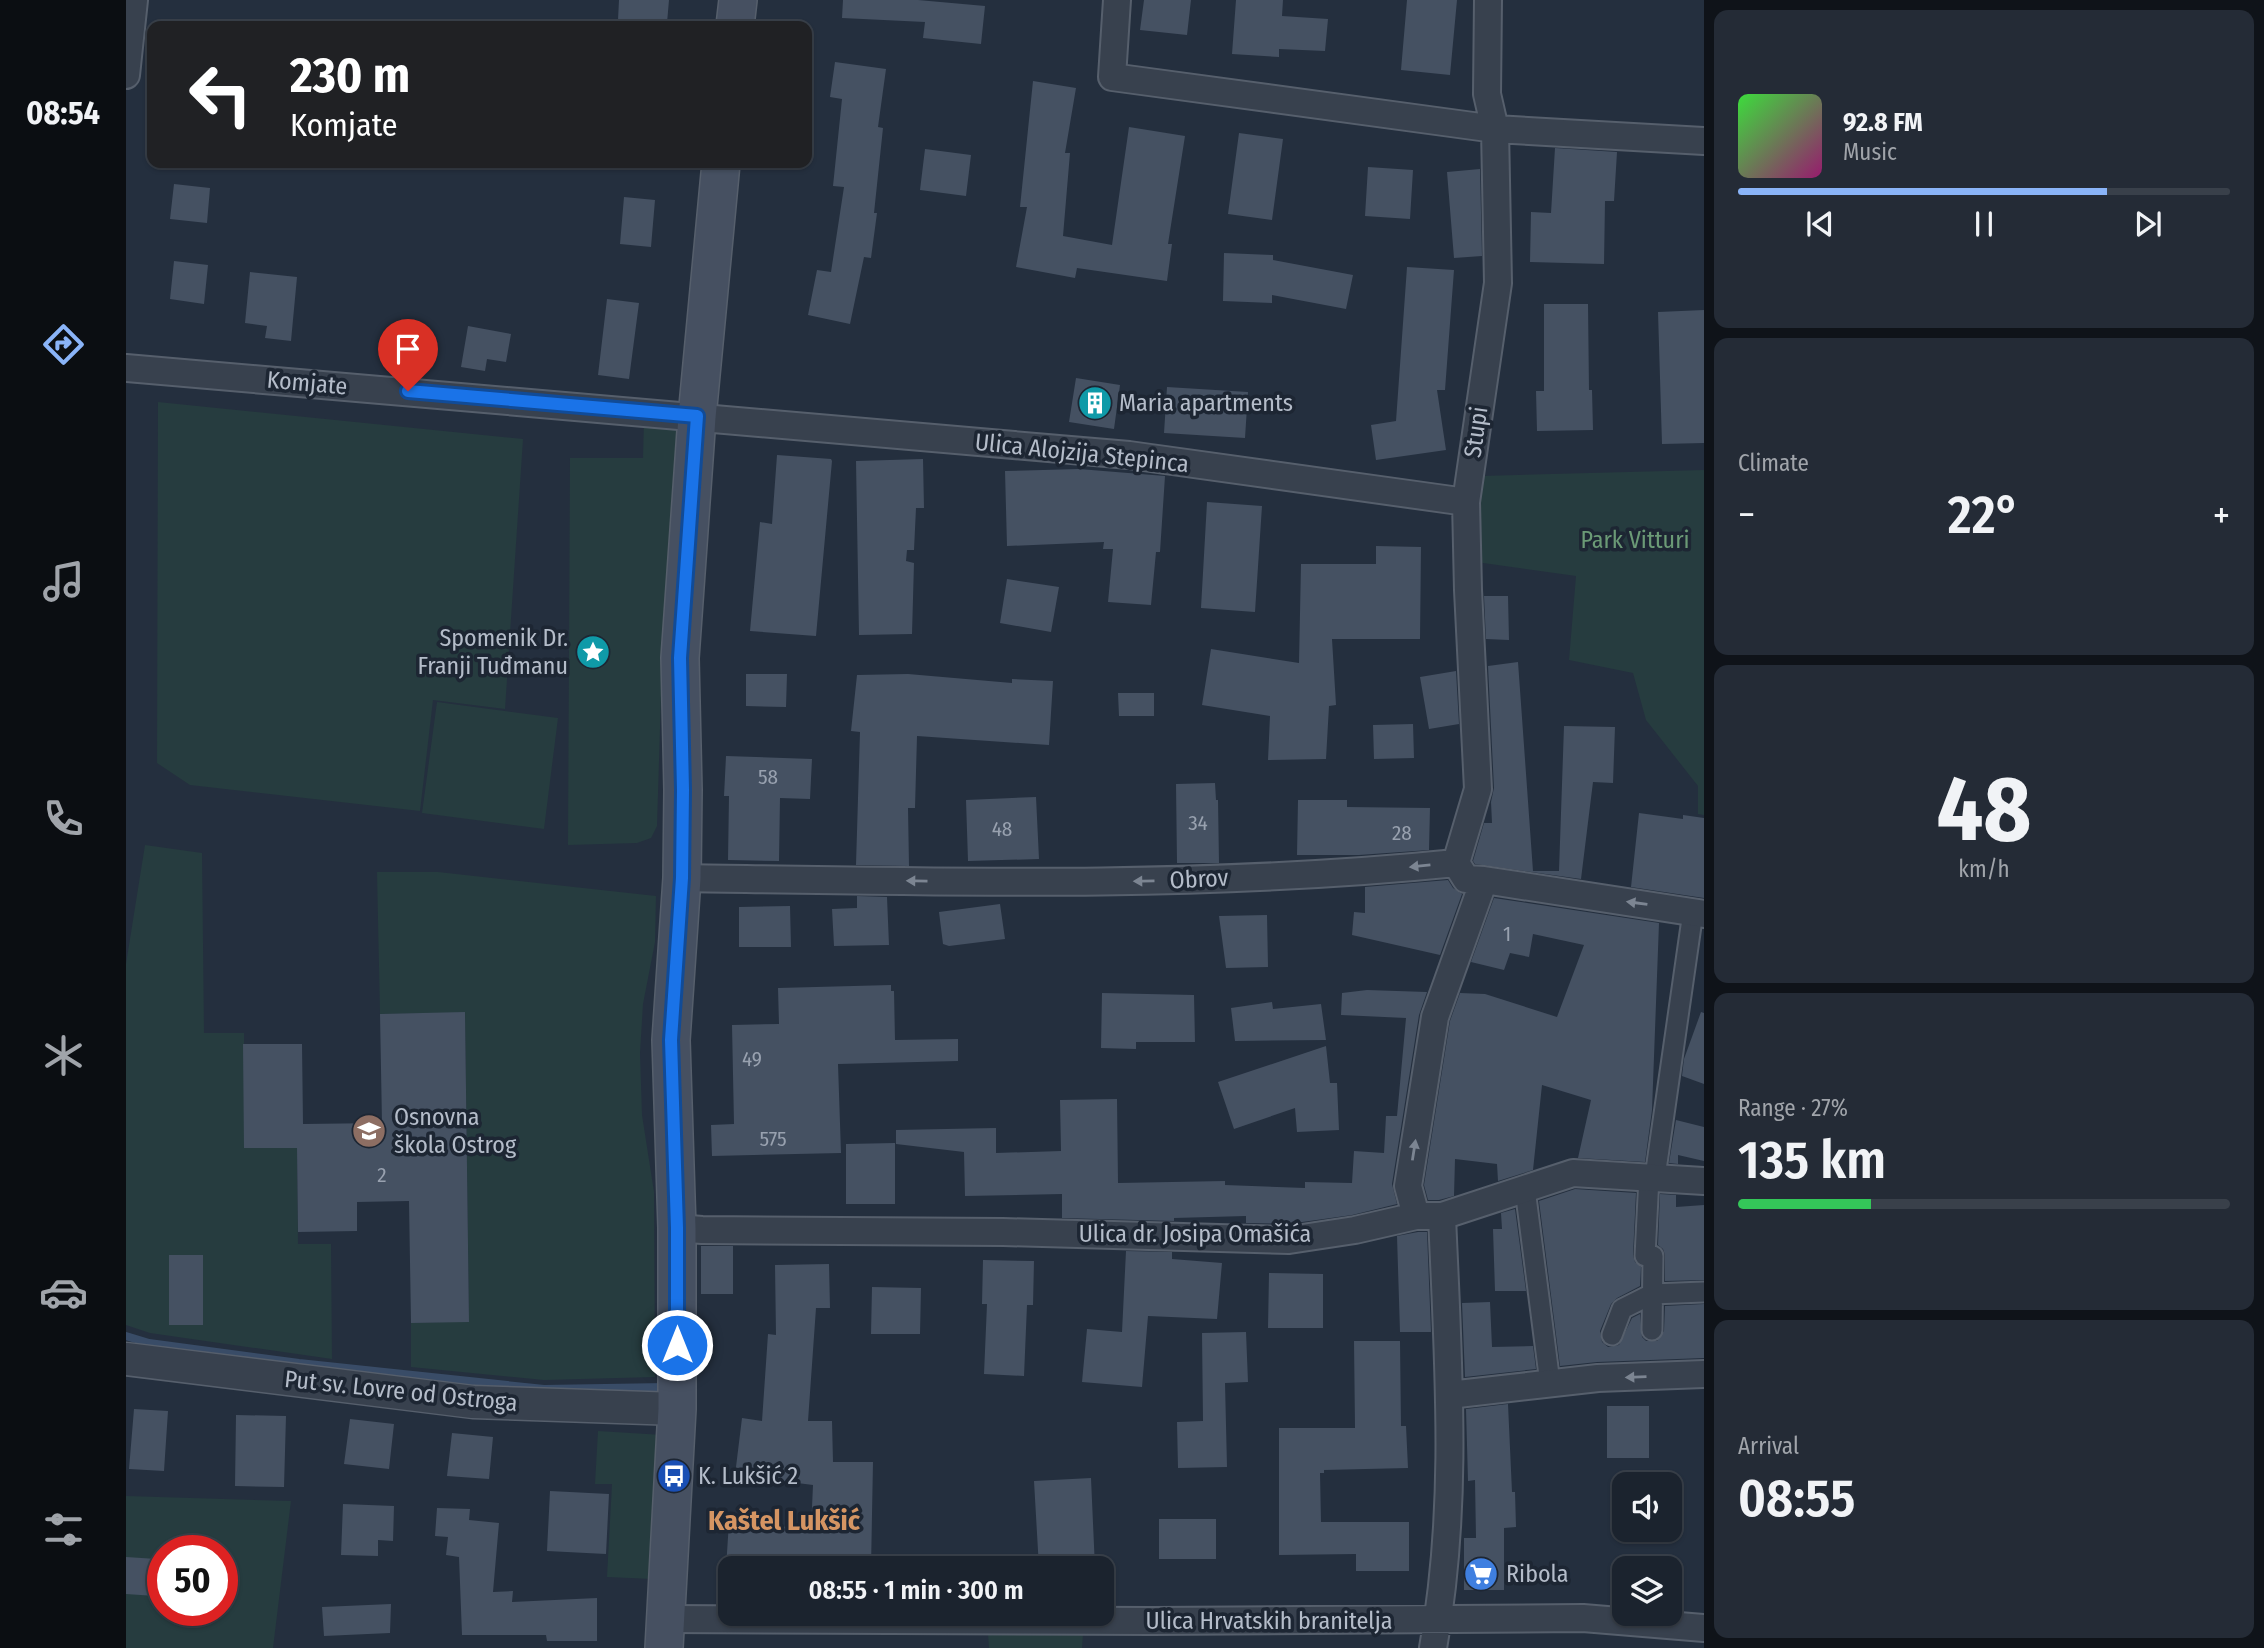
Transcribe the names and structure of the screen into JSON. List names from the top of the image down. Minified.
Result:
{"streets":{"street":["Komjate","Stupi","Ulica Alojzija Stepinca","Obrov","Ulica dr. Josipa Omašića","Put sv. Lovre od Ostroga","Ulica Hrvatskih branitelja"]},"crossings":[["Komjate","Ulica Alojzija Stepinca"],["Stupi","Ulica Alojzija Stepinca"],["Stupi","Obrov"]],"one_way":["Obrov"],"districts":["Kaštel Lukšić"],"parks":["Park Vitturi"],"places":{"building":["Maria apartments"],"place":["Spomenik Dr. Franji Tuđmanu"],"school or university":["Osnovna škola Ostrog"],"bus stop":["K. Lukšić 2"],"supermarket":["Ribola"]},"house_numbers":["58","34","48","28","1","49","575","2"],"page":{"tabs":"08:54","turn":["230 m","Komjate"],"song":["92.8 FM","Music"],"tile":["Climate",["48","km/h"],["Range · 27%","135 km"],["Arrival","08:55"]],"heat":["−","22°","+"],"limit":"50","trip":"08:55 · 1 min · 300 m"}}
